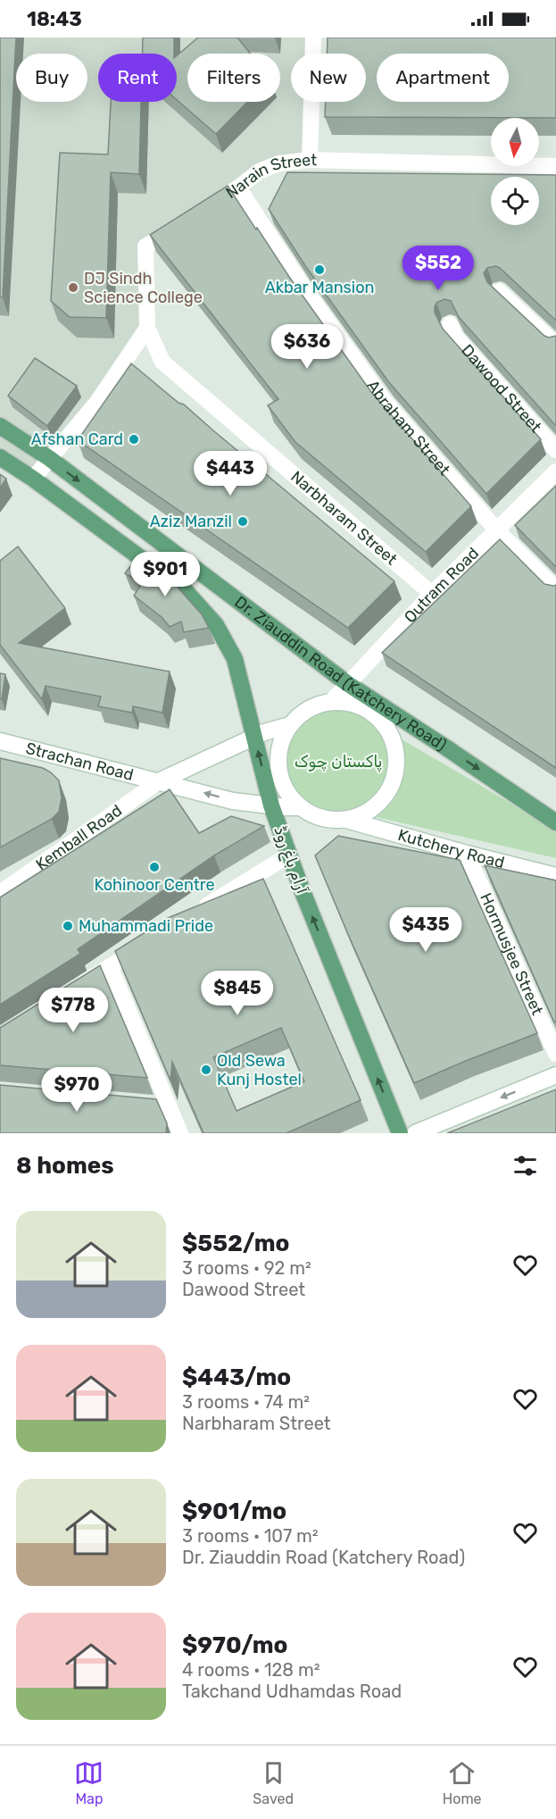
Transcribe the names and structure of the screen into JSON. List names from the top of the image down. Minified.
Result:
{"streets":{"main road":["Dr. Ziauddin Road (Katchery Road)","آرام باغ روڈ"],"street":["Narain Street","Dawood Street","Abraham Street","Narbharam Street","Outram Road","Strachan Road","Kemball Road","Kutchery Road","Hormusjee Street"]},"crossings":[["Narain Street","Abraham Street"],["Abraham Street","Outram Road"],["Narbharam Street","Outram Road"],["Outram Road","Dr. Ziauddin Road (Katchery Road)"],["Outram Road","Strachan Road"],["Outram Road","Kutchery Road"],["Strachan Road","Kemball Road"],["Strachan Road","Kutchery Road"],["Strachan Road","آرام باغ روڈ"],["Kutchery Road","Hormusjee Street"]],"one_way":["Dr. Ziauddin Road (Katchery Road)","Strachan Road","آرام باغ روڈ"],"parks":["پاکستان چوک"],"places":["Akbar Mansion","DJ Sindh Science College","Afshan Card","Aziz Manzil","Kohinoor Centre","Muhammadi Pride","Old Sewa Kunj Hostel"],"north":"bottom","page":{"status":"18:43","chip":["Buy","Rent","Filters","New","Apartment"],"price":["$552","$636","$443","$901","$435","$845","$778","$970"],"heading":"8 homes","list":[{"name":"$552/mo","note":"3 rooms · 92 m² · Dawood Street"},{"name":"$443/mo","note":"3 rooms · 74 m² · Narbharam Street"},{"name":"$901/mo","note":"3 rooms · 107 m² · Dr. Ziauddin Road (Katchery Road)"},{"name":"$970/mo","note":"4 rooms · 128 m² · Takchand Udhamdas Road"}],"tabs":["Map","Saved","Home"]}}
